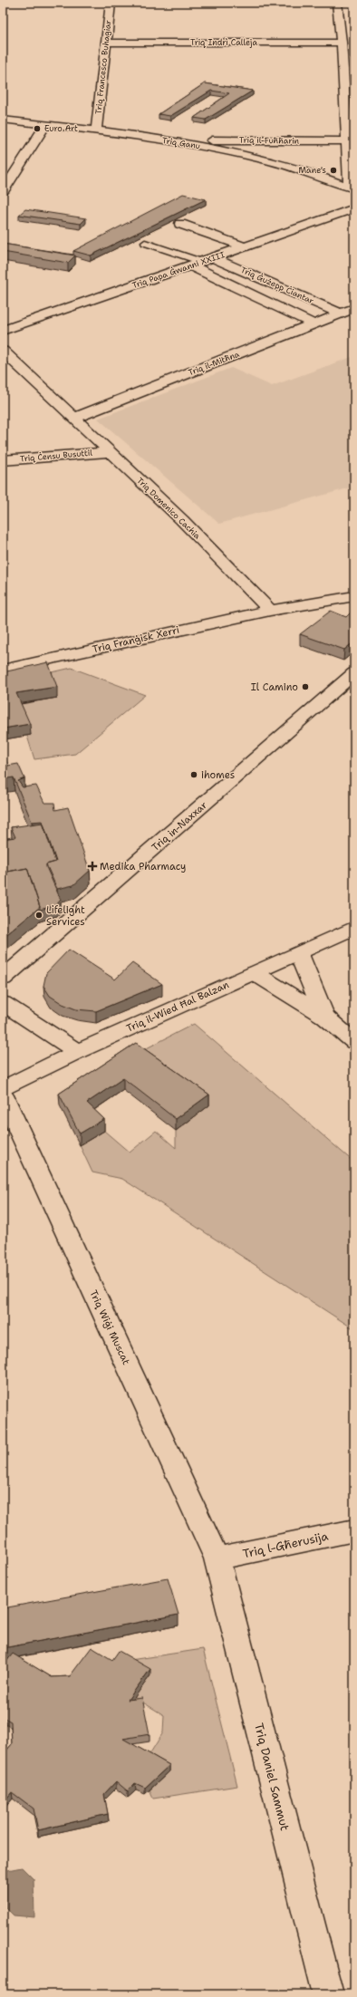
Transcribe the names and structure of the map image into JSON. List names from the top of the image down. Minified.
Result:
{"streets":{"street":["Triq Indrì Calleja","Triq Francesco Buhagiar","Triq il-Fuħħarin","Triq Ganu","Triq Papa Ġwanni XXIII","Triq Ġużepp Ċiantar","Triq il-Mitħna","Triq Ċensu Busuttil","Triq Domenico Cachia","Triq Franġisk Xerri","Triq in-Naxxar","Triq il-Wied Ħal Balzan","Triq Wiġi Muscat","Triq l-Għerusija","Triq Daniel Sammut"]},"crossings":[["Triq Indrì Calleja","Triq Francesco Buhagiar"],["Triq Francesco Buhagiar","Triq Ganu"],["Triq il-Fuħħarin","Triq Ganu"],["Triq Papa Ġwanni XXIII","Triq Ġużepp Ċiantar"],["Triq Ġużepp Ċiantar","Triq il-Mitħna"],["Triq il-Mitħna","Triq Domenico Cachia"],["Triq Ċensu Busuttil","Triq Domenico Cachia"],["Triq Domenico Cachia","Triq Franġisk Xerri"],["Triq Wiġi Muscat","Triq l-Għerusija"],["Triq Wiġi Muscat","Triq Daniel Sammut"],["Triq l-Għerusija","Triq Daniel Sammut"]],"places":{"other":["Euro Art","Mane's","Il Camino","ihomes","Lifelight Services"],"health":["Medika Pharmacy"]}}
